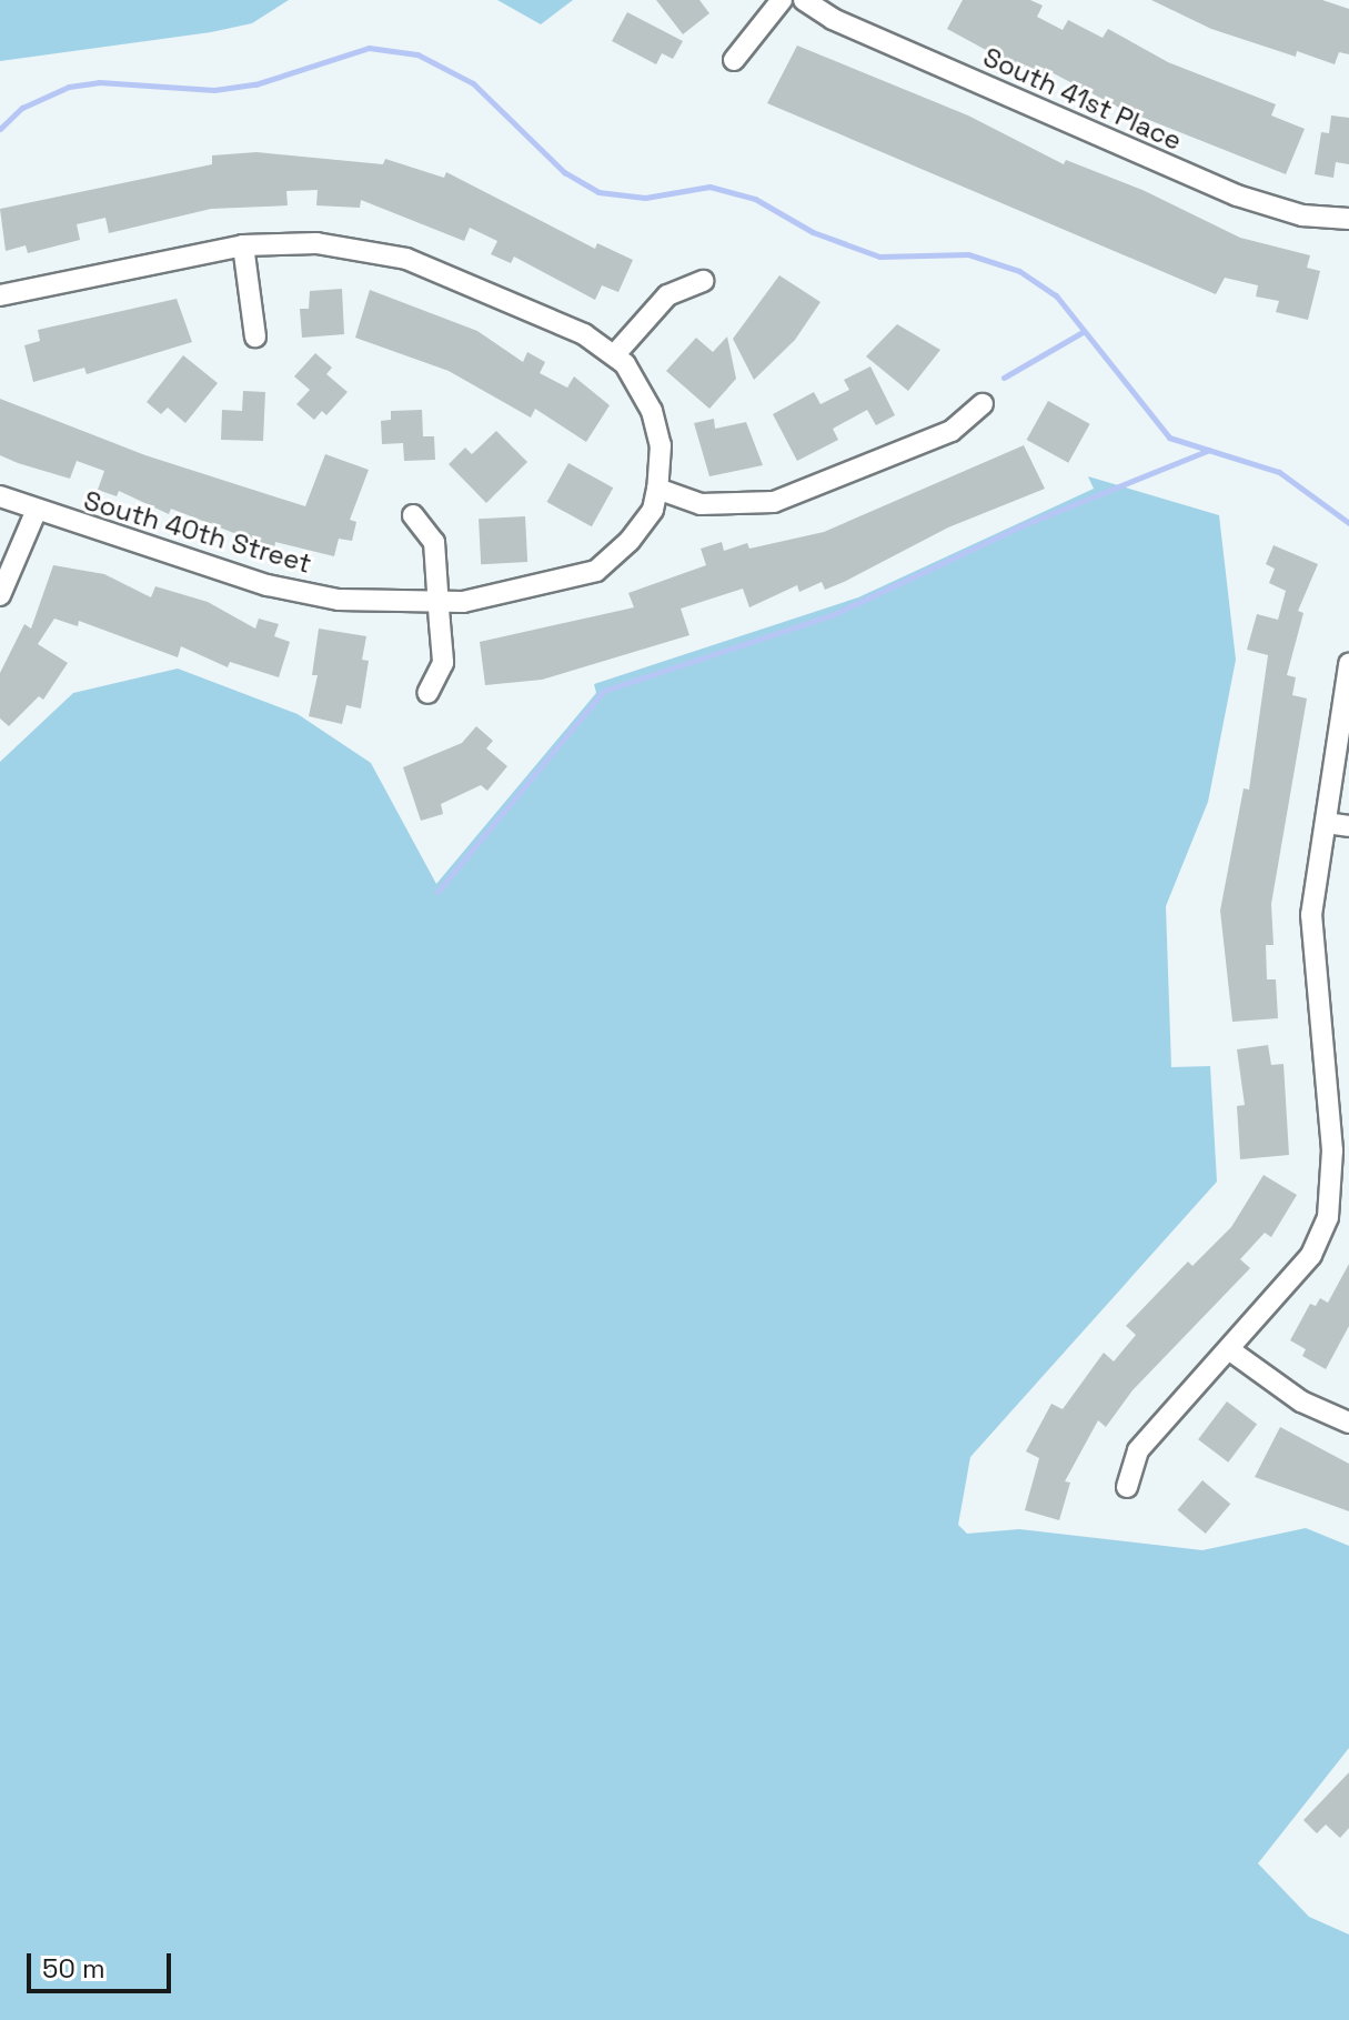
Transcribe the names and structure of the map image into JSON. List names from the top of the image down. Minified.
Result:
{"streets":{"street":["South 41st Place","South 40th Street"]},"scale_bar":"50 m"}
